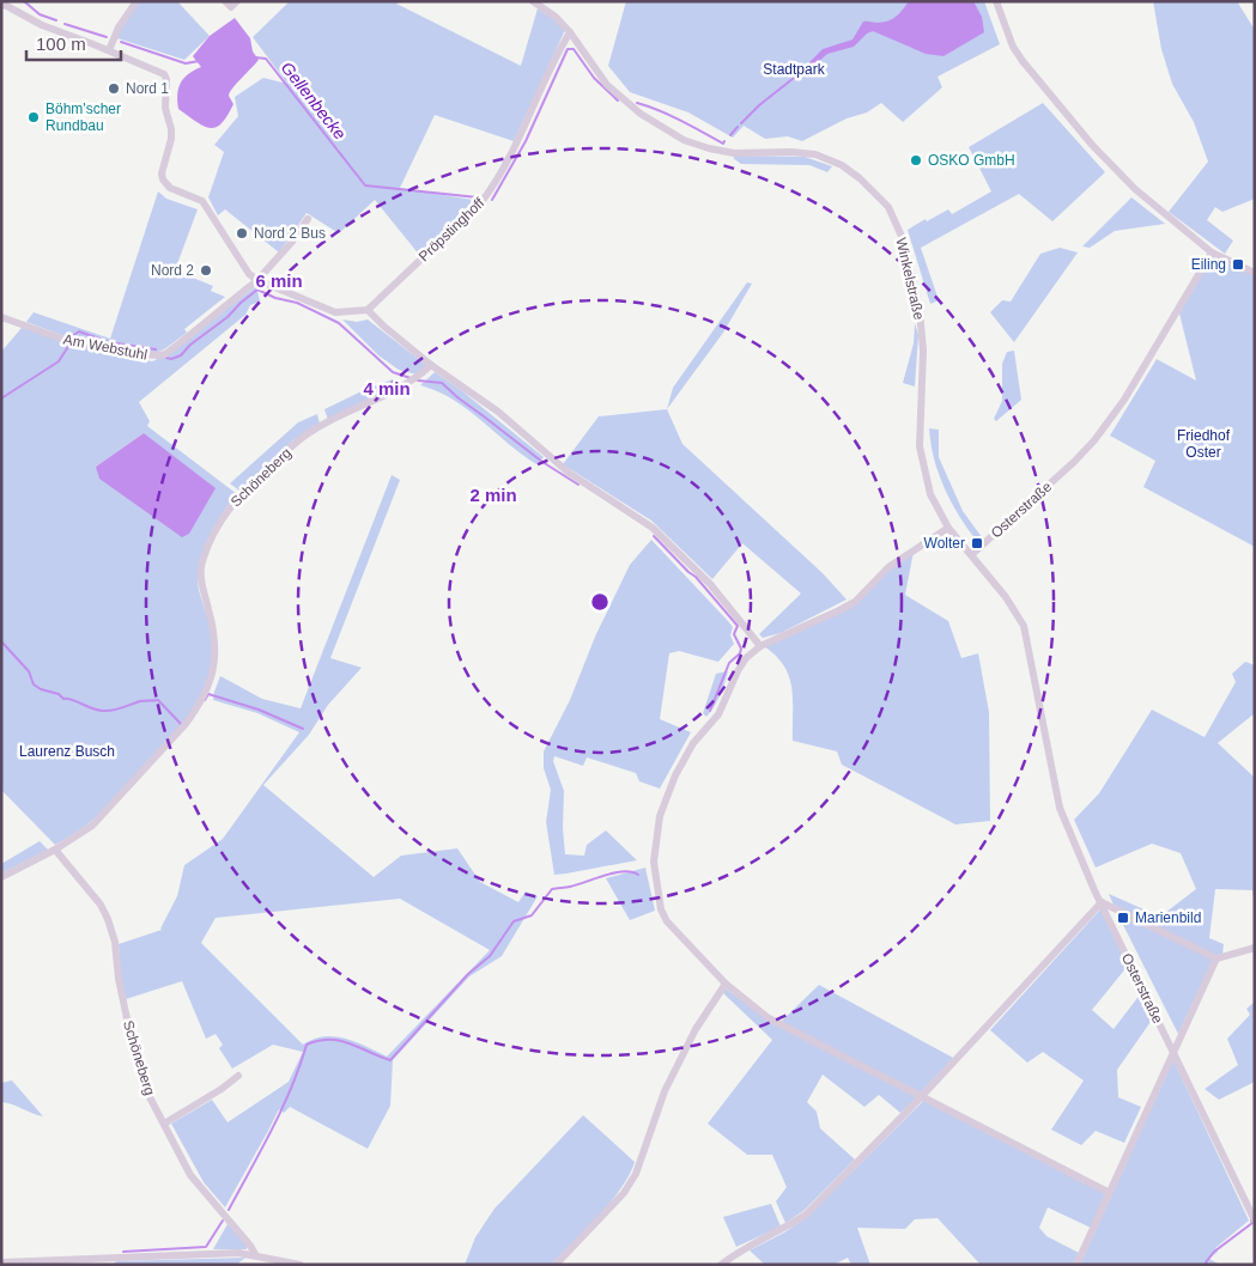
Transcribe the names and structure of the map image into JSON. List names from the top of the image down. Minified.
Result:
{"streets":{"street":["Pröpstinghoff","Winkelstraße","Am Webstuhl","Schöneberg","Osterstraße"]},"crossings":[["Pröpstinghoff","Winkelstraße"],["Winkelstraße","Osterstraße"]],"water":["Gellenbecke"],"parks":["Stadtpark","Friedhof Oster","Laurenz Busch"],"places":{"other":["Nord 1","Böhm'scher Rundbau","OSKO GmbH","Nord 2 Bus","Nord 2"],"transit":["Eiling","Wolter","Marienbild"]},"scale_bar":"100 m","rings":["6 min","4 min","2 min"]}
